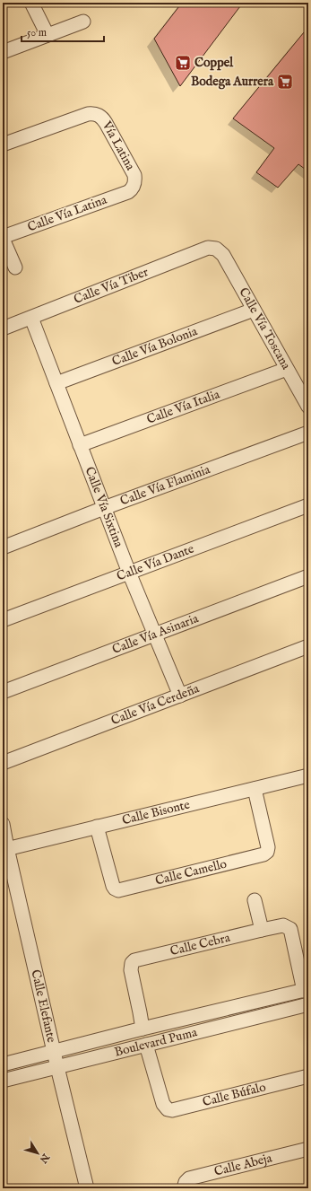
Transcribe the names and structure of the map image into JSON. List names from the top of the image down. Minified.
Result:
{"streets":{"street":["Vía Latina","Calle Vía Latina","Calle Vía Tiber","Calle Vía Toscana","Calle Vía Bolonia","Calle Vía Italia","Calle Vía Flaminia","Calle Vía Sixtina","Calle Vía Dante","Calle Vía Asinaria","Calle Vía Cerdeña","Calle Bisonte","Calle Camello","Calle Cebra","Calle Elefante","Boulevard Puma","Calle Búfalo","Calle Abeja"]},"crossings":[["Vía Latina","Calle Vía Latina"],["Calle Vía Tiber","Calle Vía Toscana"],["Calle Vía Tiber","Calle Vía Sixtina"],["Calle Vía Toscana","Calle Vía Bolonia"],["Calle Vía Toscana","Calle Vía Italia"],["Calle Vía Bolonia","Calle Vía Sixtina"],["Calle Vía Italia","Calle Vía Sixtina"],["Calle Vía Flaminia","Calle Vía Sixtina"],["Calle Vía Sixtina","Calle Vía Dante"],["Calle Vía Sixtina","Calle Vía Asinaria"],["Calle Vía Sixtina","Calle Vía Cerdeña"],["Calle Bisonte","Calle Camello"],["Calle Bisonte","Calle Elefante"],["Calle Cebra","Boulevard Puma"],["Calle Elefante","Boulevard Puma"],["Boulevard Puma","Calle Búfalo"]],"places":{"supermarket":["Coppel","Bodega Aurrera"]},"scale_bar":"50 m","north":"bottom right"}
